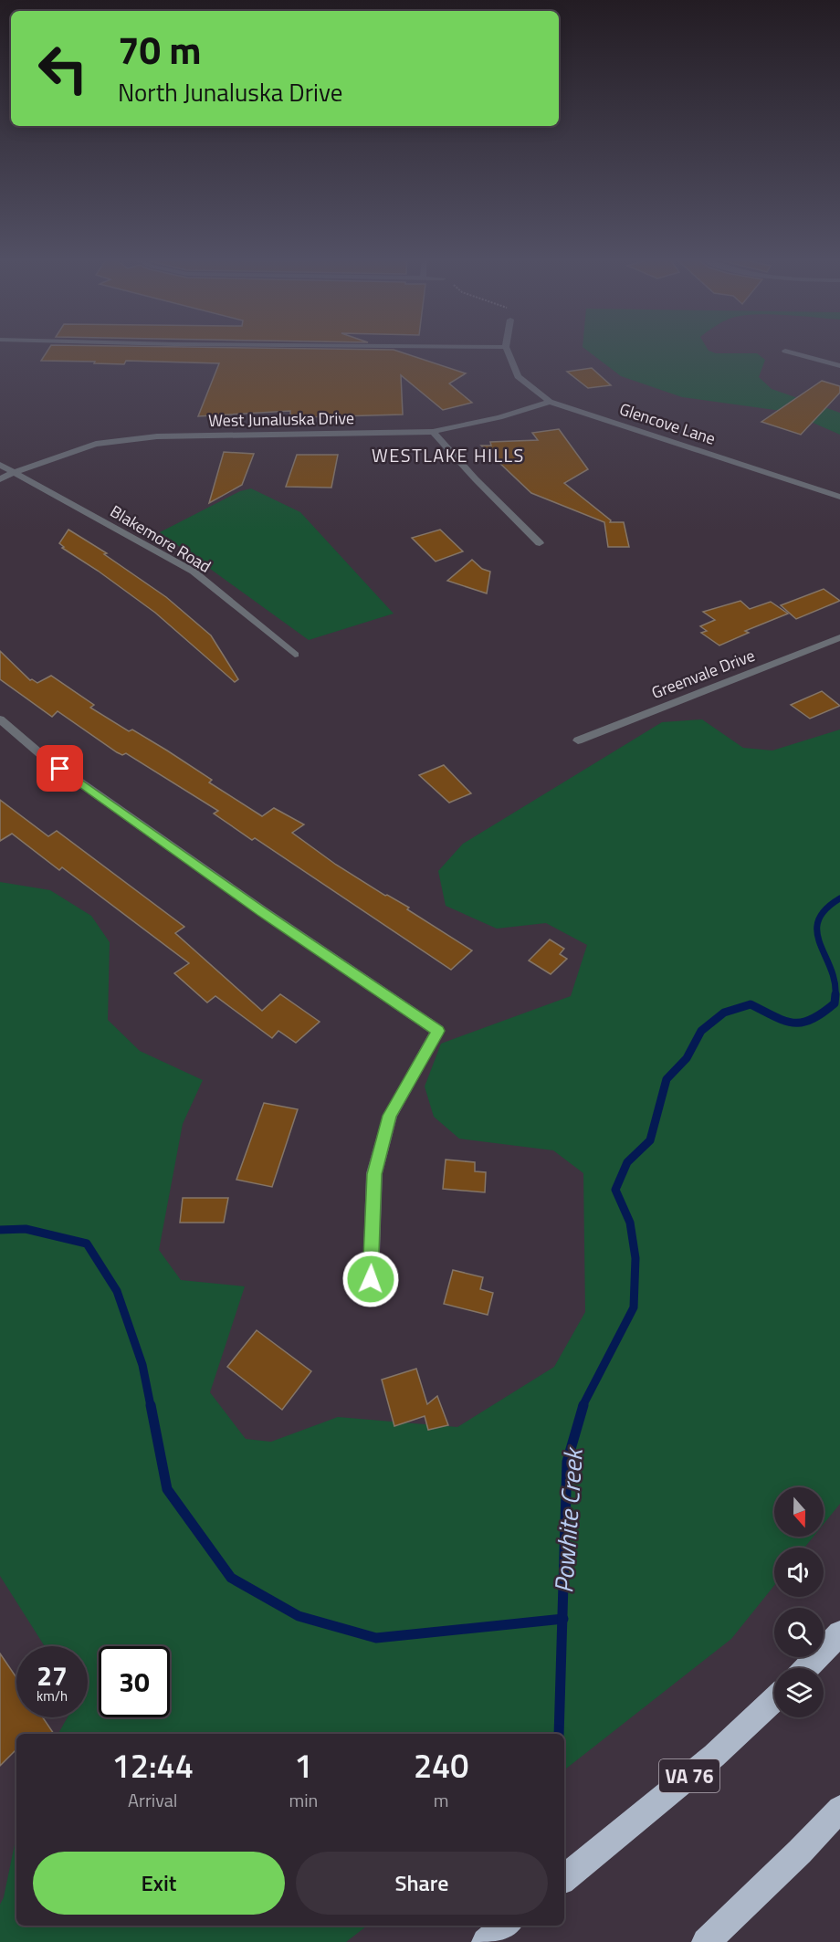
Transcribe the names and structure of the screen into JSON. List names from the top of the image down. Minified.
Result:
{"streets":{"highway":["VA 76"],"street":["West Junaluska Drive","Glencove Lane","Blakemore Road","Greenvale Drive"]},"crossings":[["West Junaluska Drive","Glencove Lane"],["West Junaluska Drive","Blakemore Road"]],"districts":["WESTLAKE HILLS"],"water":["Powhite Creek"],"north":"bottom","page":{"turn":["70 m","North Junaluska Drive"],"speed":"27 km/h","limit":"30","eta":["12:44","Arrival","1","min","240","m"],"buttons":["Exit","Share"]}}
